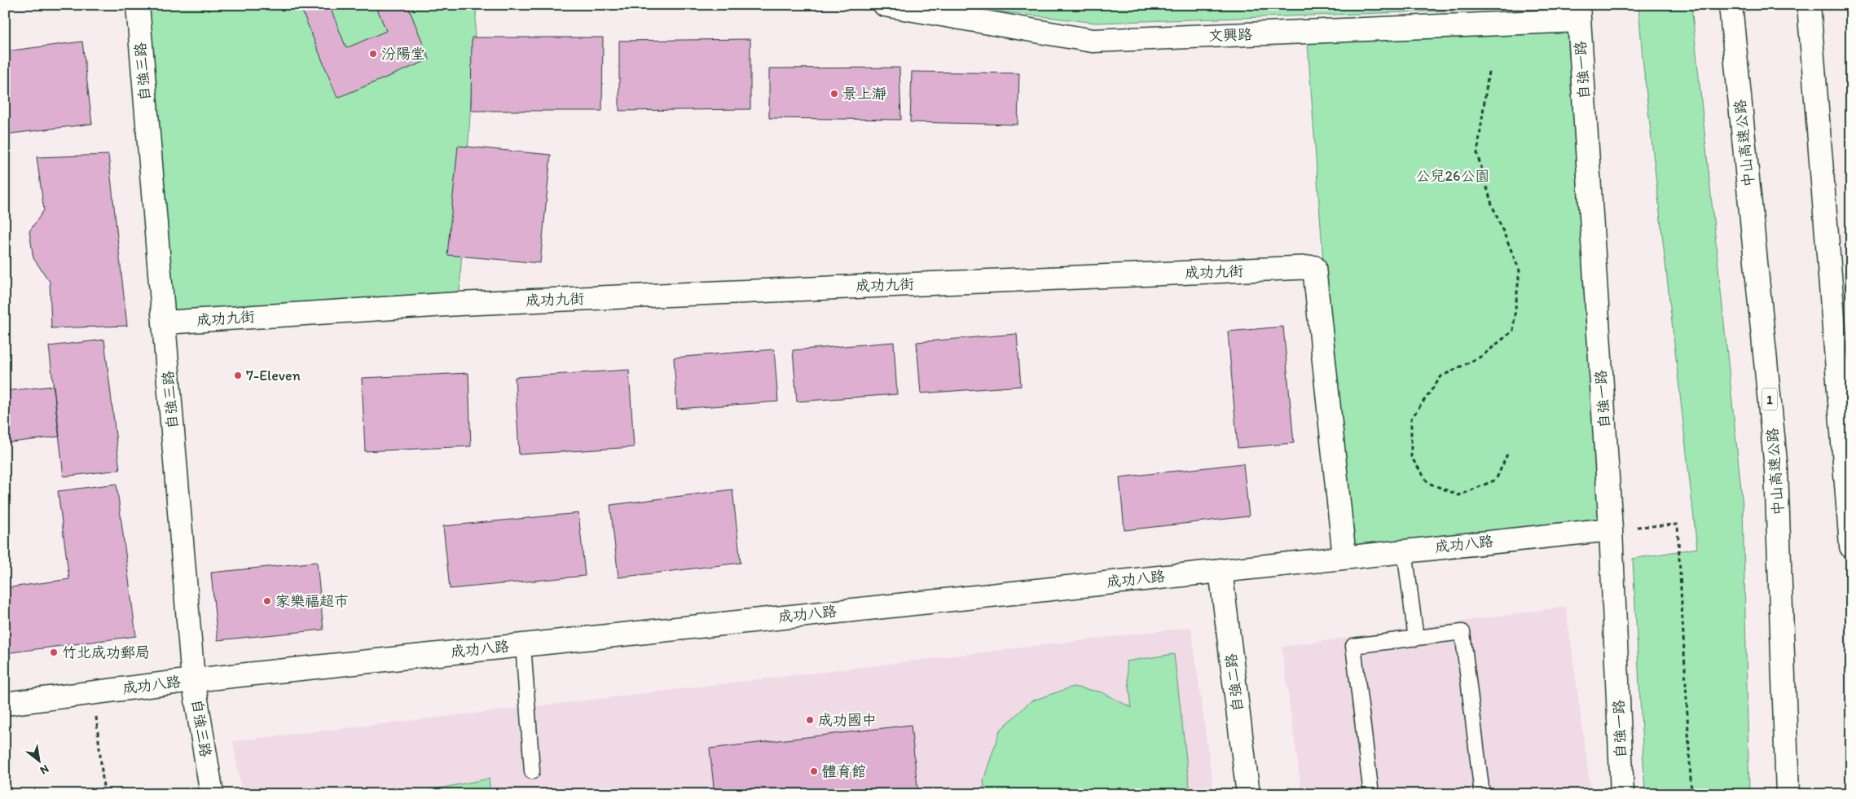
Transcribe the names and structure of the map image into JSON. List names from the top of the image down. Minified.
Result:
{"streets":{"main road":["文興路","自強一路","自強三路","中山高速公路","成功九街","1","成功八路","自強二路"]},"crossings":[["文興路","自強一路"],["自強一路","成功八路"],["自強三路","成功九街"],["自強三路","成功八路"],["成功九街","成功八路"],["成功八路","自強二路"]],"parks":["公兒26公園"],"places":["汾陽堂","景上瀞","7-Eleven","家樂福超市","竹北成功郵局","成功國中","體育館"],"north":"bottom right"}
